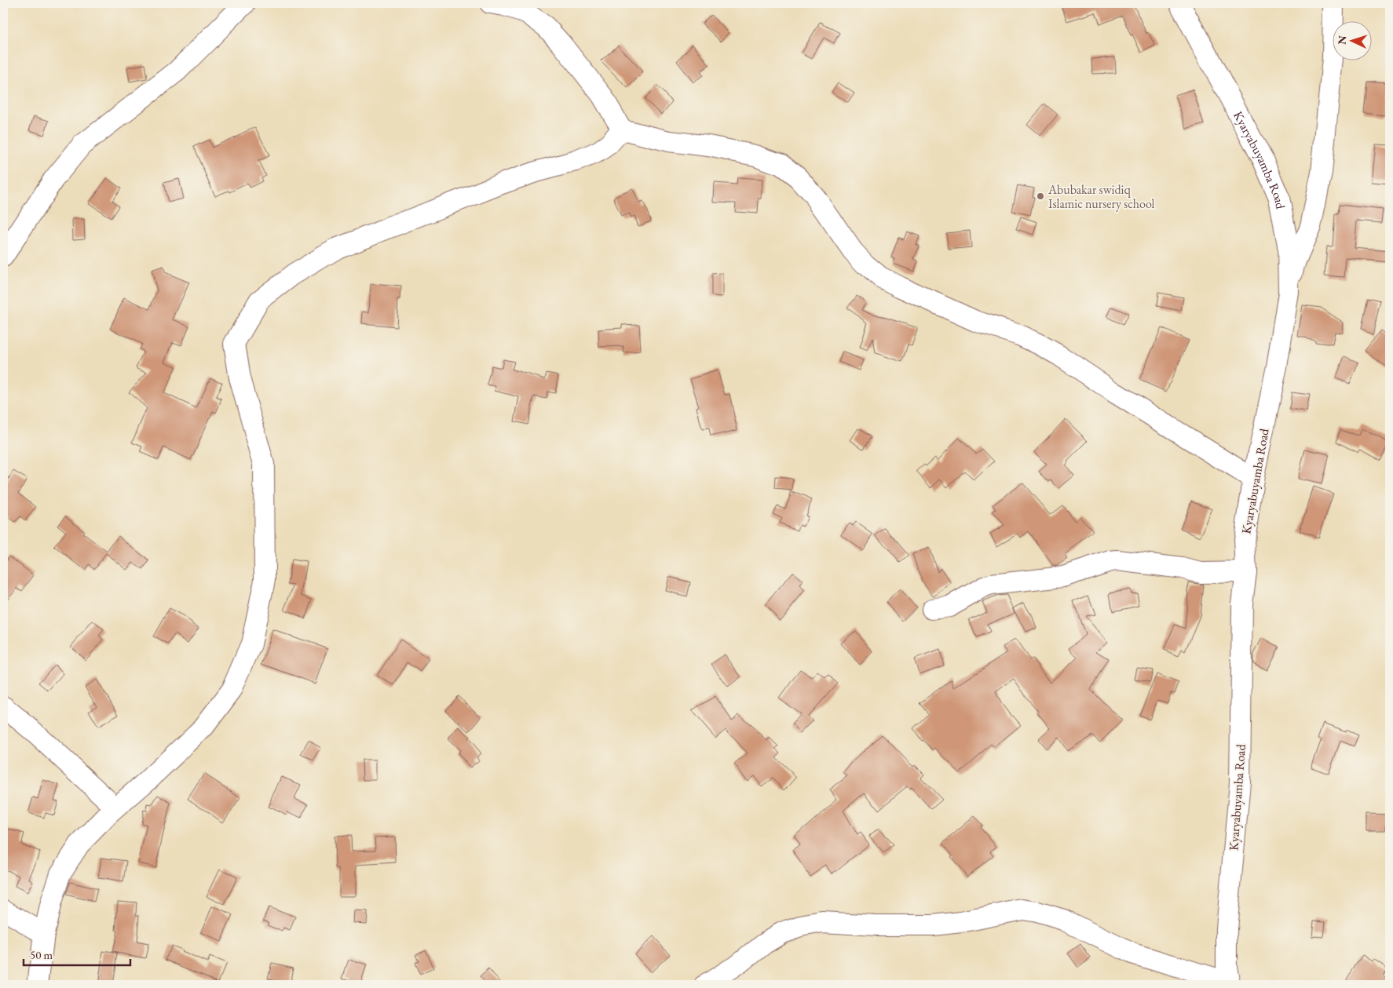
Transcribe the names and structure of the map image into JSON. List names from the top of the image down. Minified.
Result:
{"streets":{"street":["Kyaryabuyamba Road"]},"places":["Abubakar swidiq Islamic nursery school"],"scale_bar":"50 m","north":"left"}
